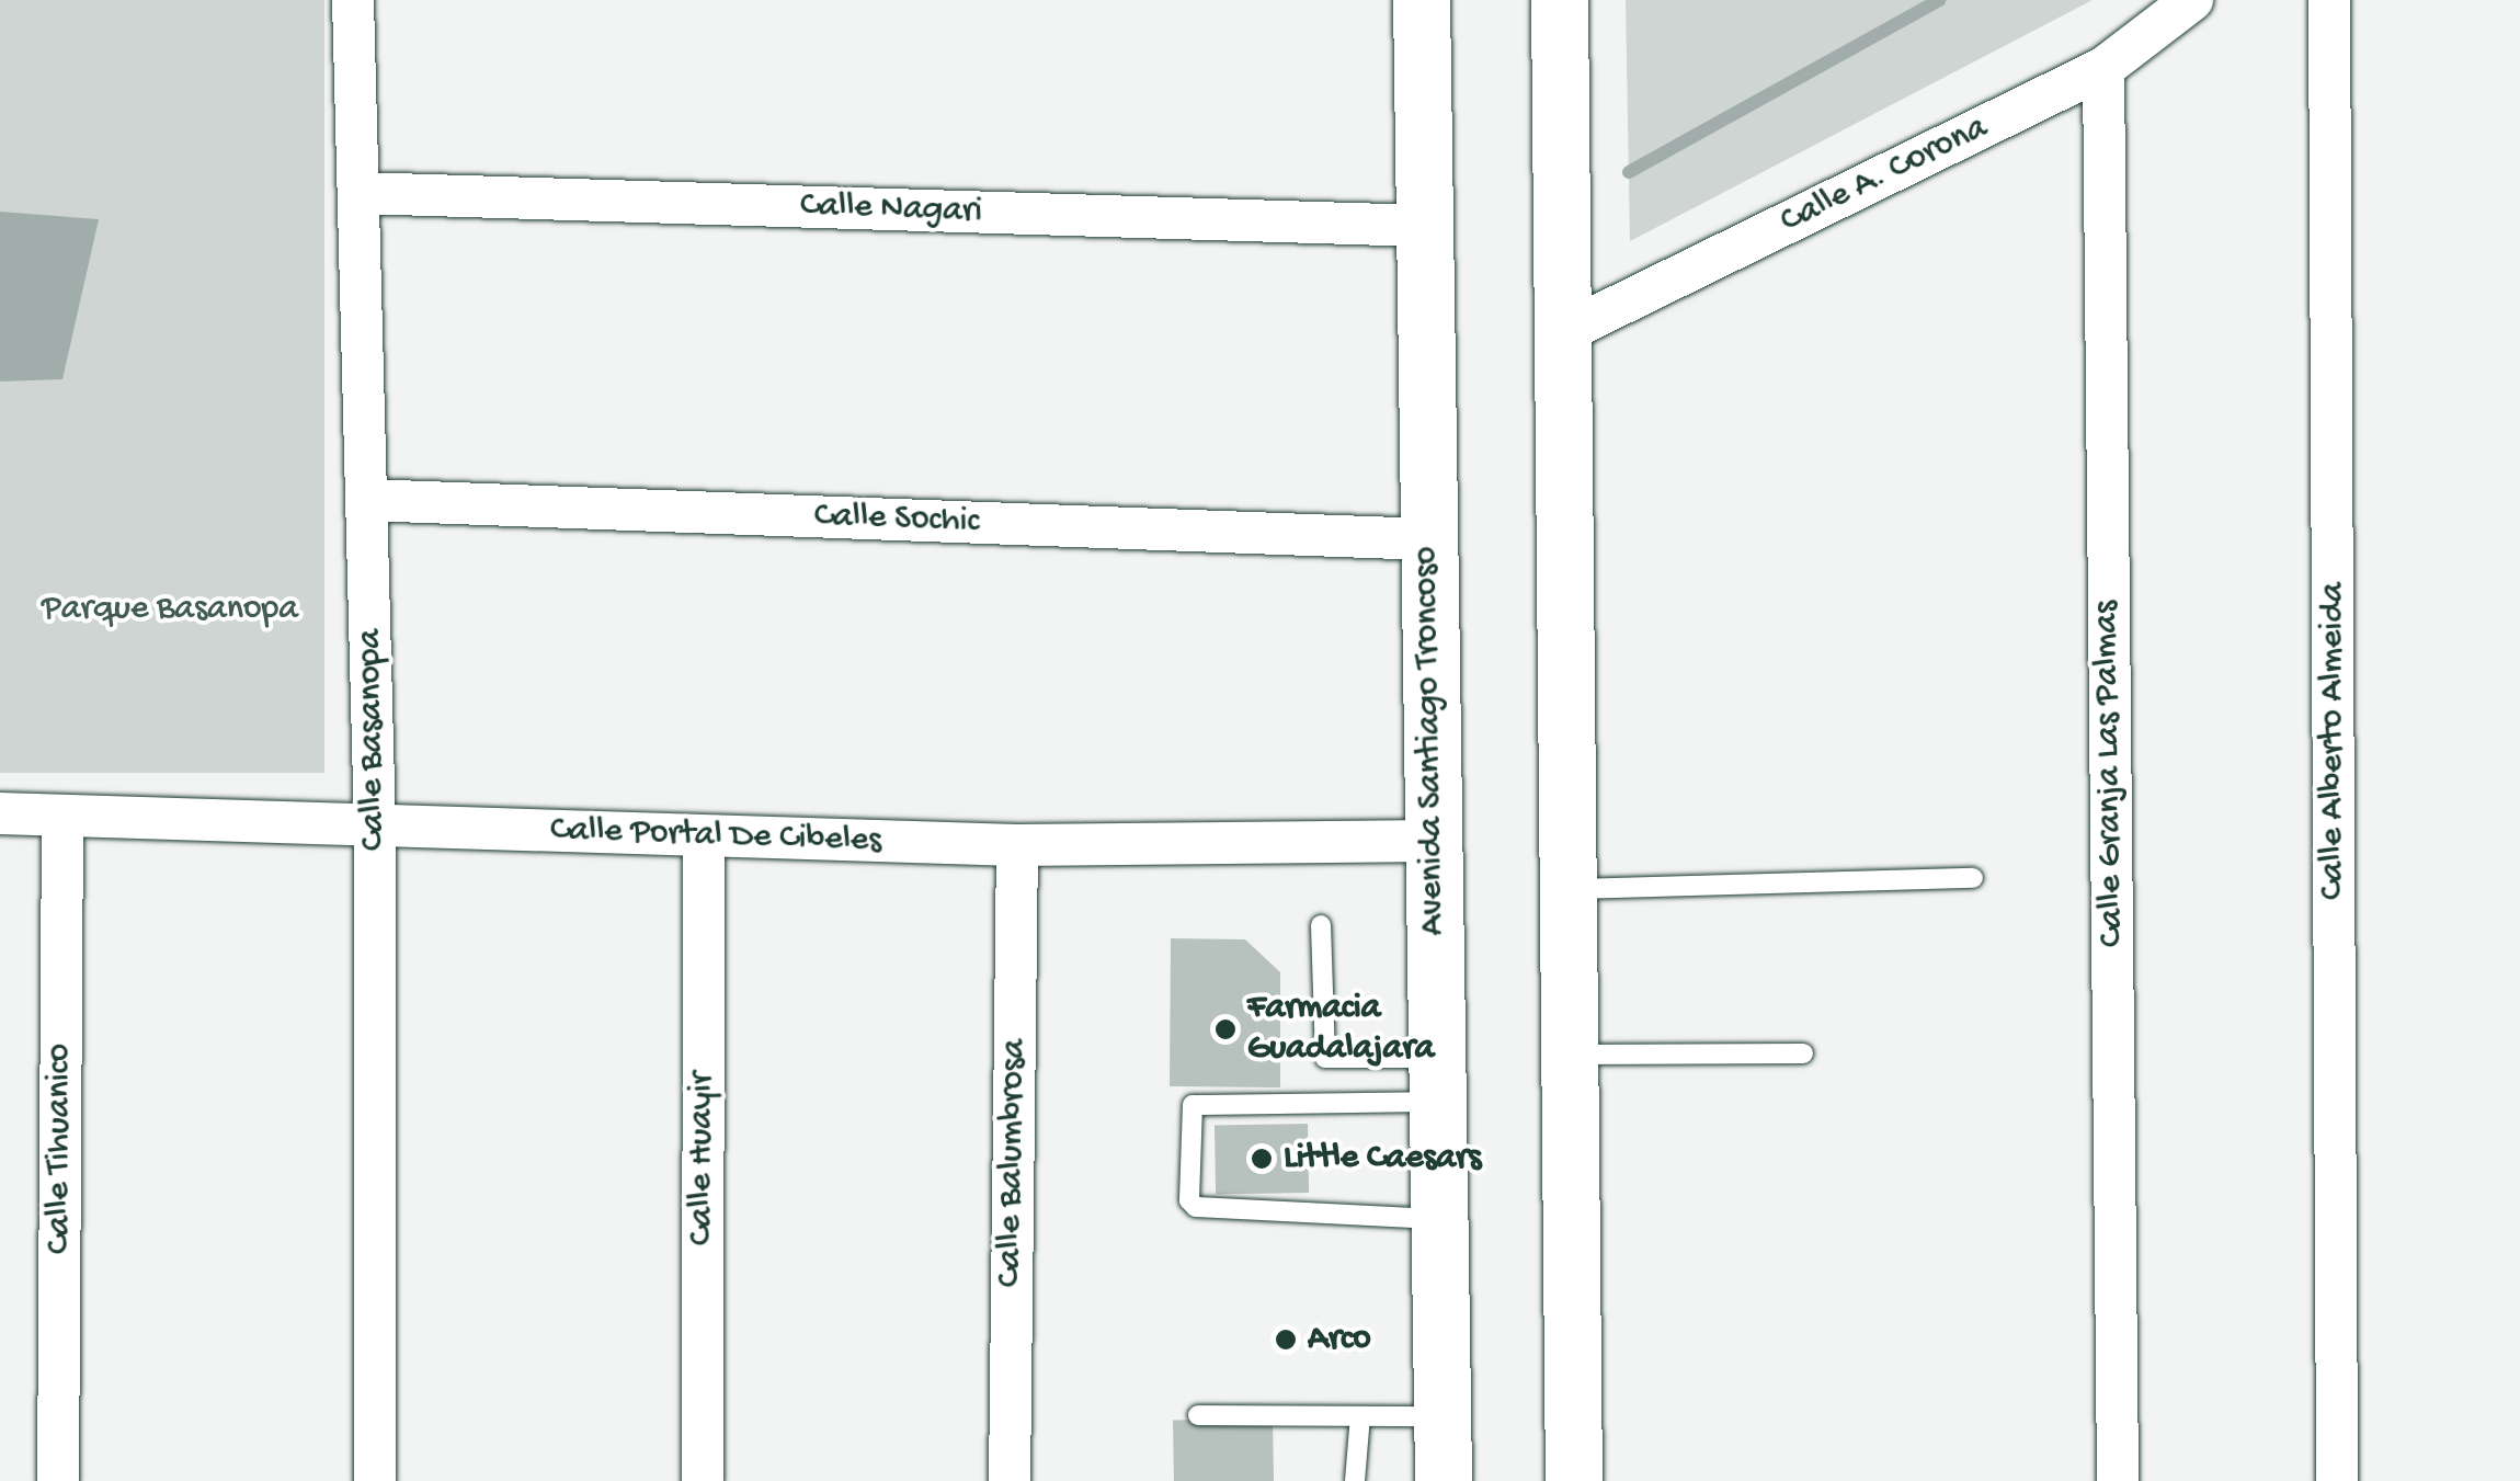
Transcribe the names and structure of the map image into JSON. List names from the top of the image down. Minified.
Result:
{"streets":{"main road":["Avenida Santiago Troncoso"],"street":["Calle A. Corona","Calle Nagari","Calle Sochic","Calle Basanopa","Calle Alberto Almeida","Calle Granja Las Palmas","Calle Portal De Cibeles","Calle Tihuanico","Calle Huayir","Calle Balumbrosa"]},"crossings":[["Calle A. Corona","Calle Granja Las Palmas"],["Calle Nagari","Calle Basanopa"],["Calle Nagari","Avenida Santiago Troncoso"],["Calle Sochic","Calle Basanopa"],["Calle Sochic","Avenida Santiago Troncoso"],["Calle Basanopa","Calle Portal De Cibeles"],["Avenida Santiago Troncoso","Calle Portal De Cibeles"],["Calle Portal De Cibeles","Calle Tihuanico"],["Calle Portal De Cibeles","Calle Huayir"],["Calle Portal De Cibeles","Calle Balumbrosa"]],"parks":["Parque Basanopa"],"places":["Farmacia Guadalajara","Little Caesars","Arco"]}
